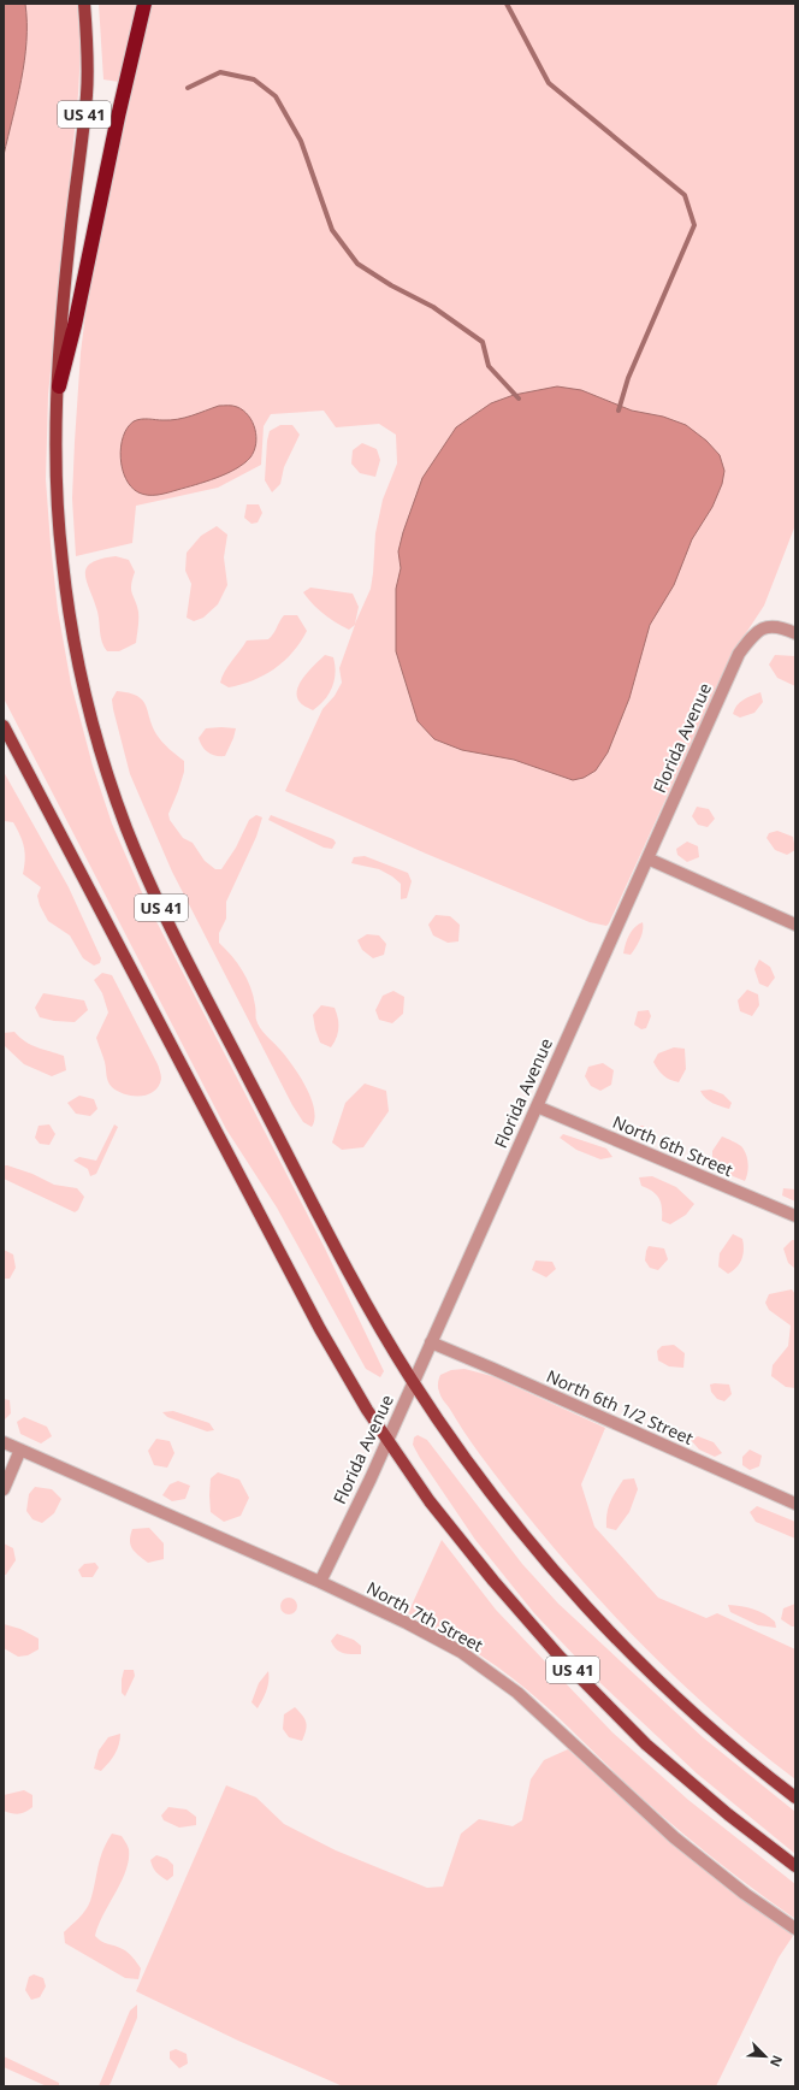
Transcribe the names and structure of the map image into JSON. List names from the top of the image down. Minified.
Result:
{"streets":{"main road":["US 41"],"street":["Florida Avenue","North 6th Street","North 6th 1/2 Street","North 7th Street"]},"crossings":[["US 41","Florida Avenue"],["Florida Avenue","North 6th Street"],["Florida Avenue","North 6th 1/2 Street"],["Florida Avenue","North 7th Street"]],"north":"bottom right"}
